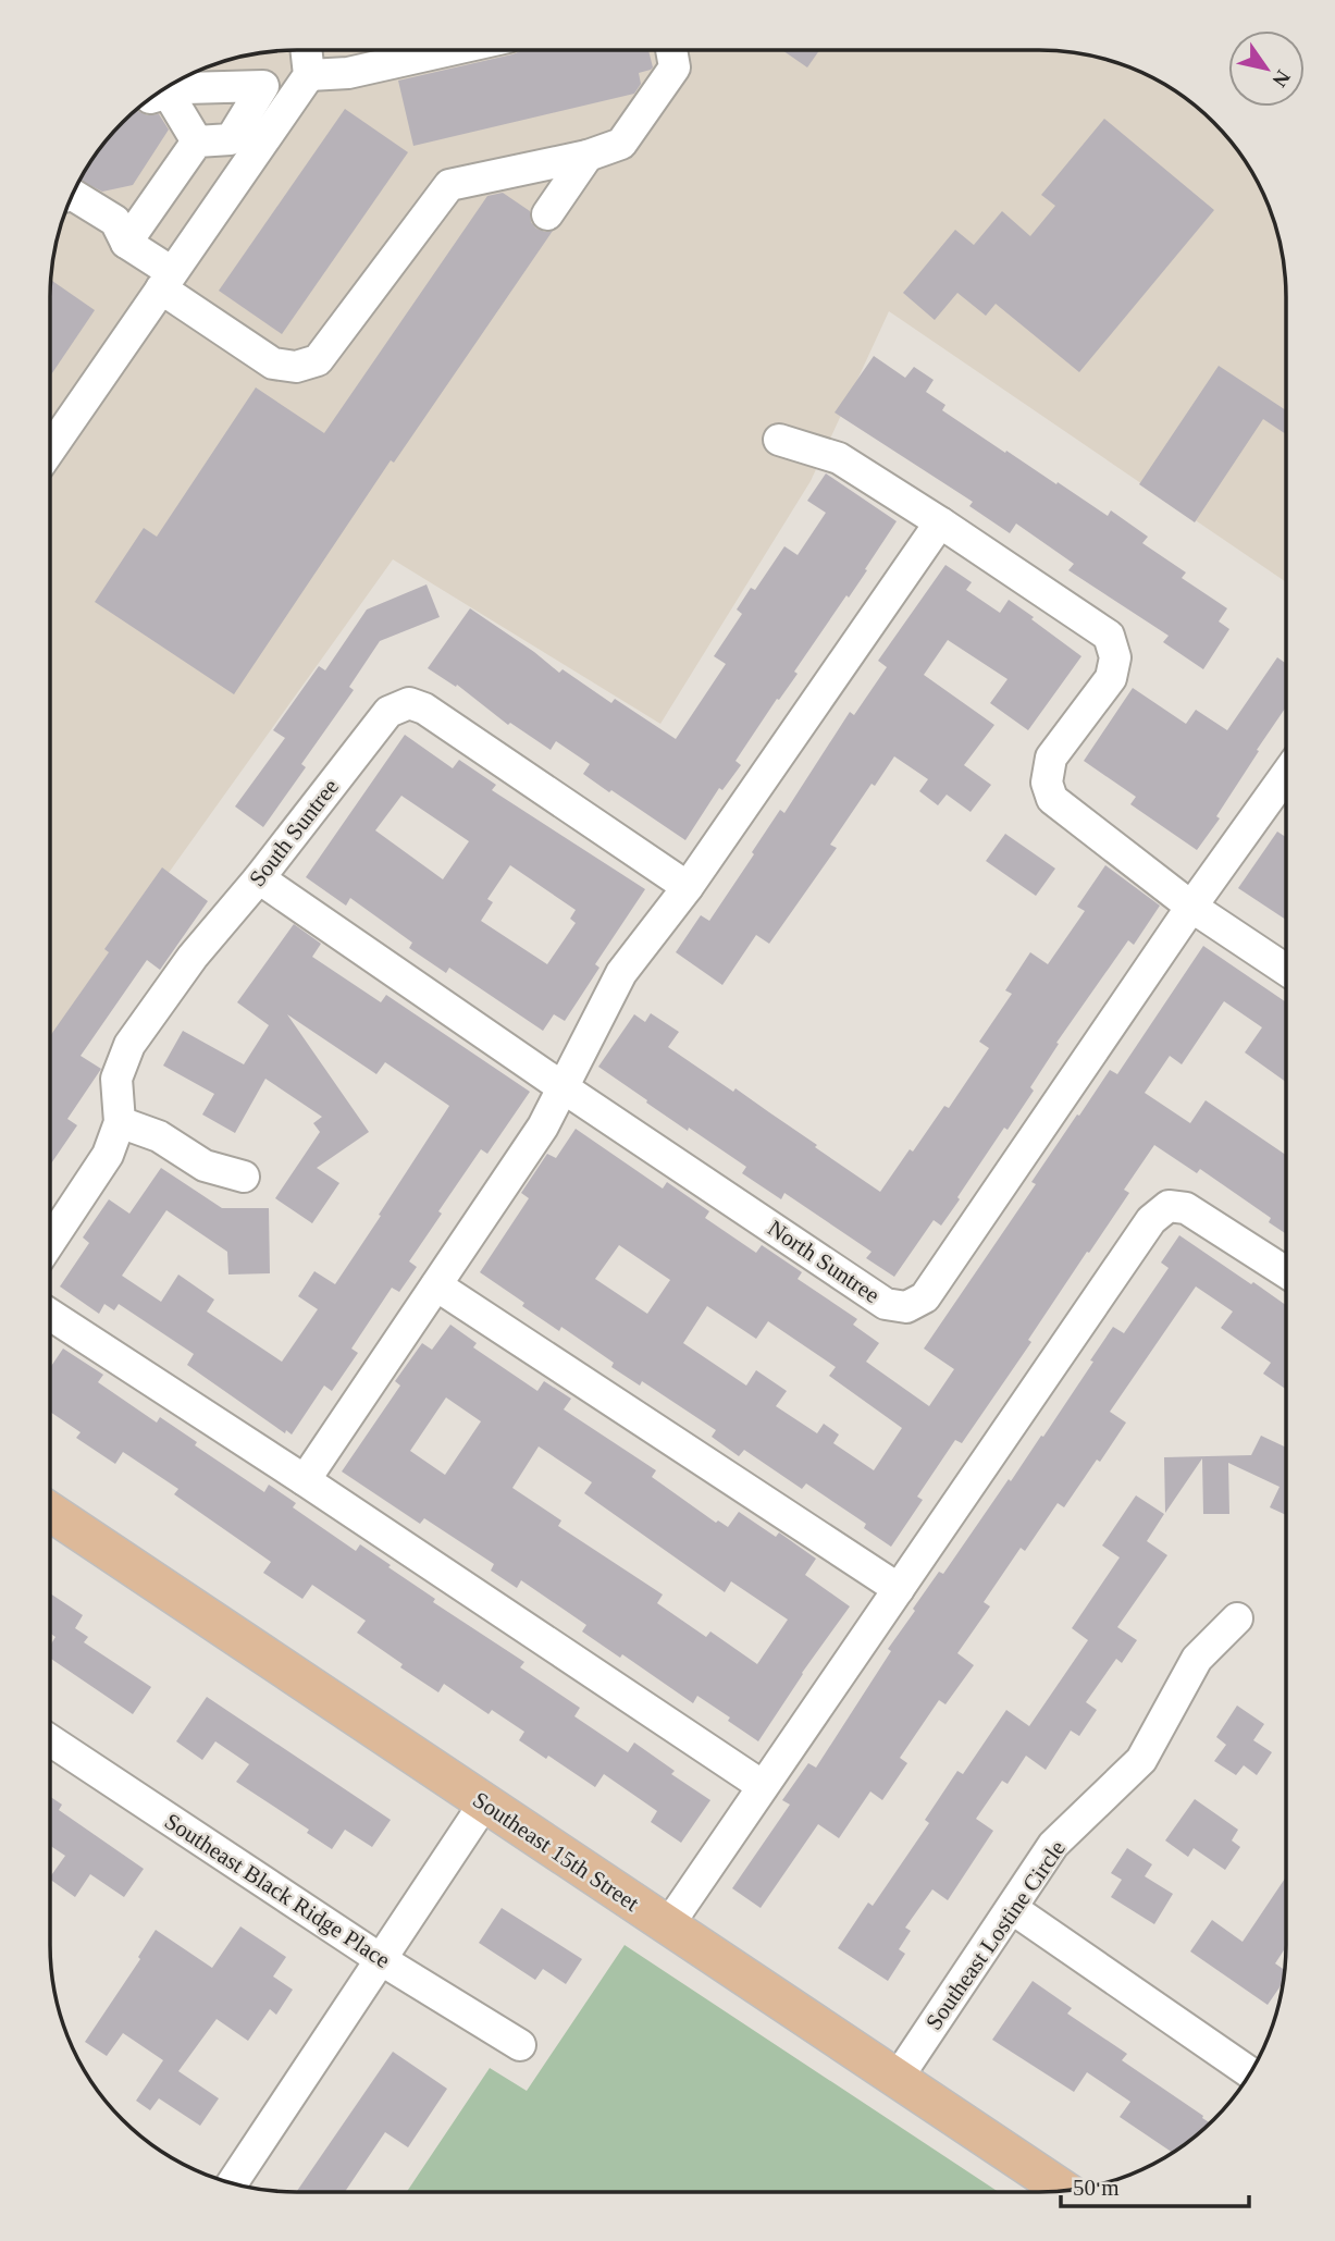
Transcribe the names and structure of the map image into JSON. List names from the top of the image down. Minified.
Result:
{"streets":{"main road":["Southeast 15th Street"],"street":["South Suntree","North Suntree","Southeast Black Ridge Place","Southeast Lostine Circle"]},"crossings":[["South Suntree","North Suntree"],["Southeast 15th Street","Southeast Lostine Circle"]],"scale_bar":"50 m","north":"bottom right"}
